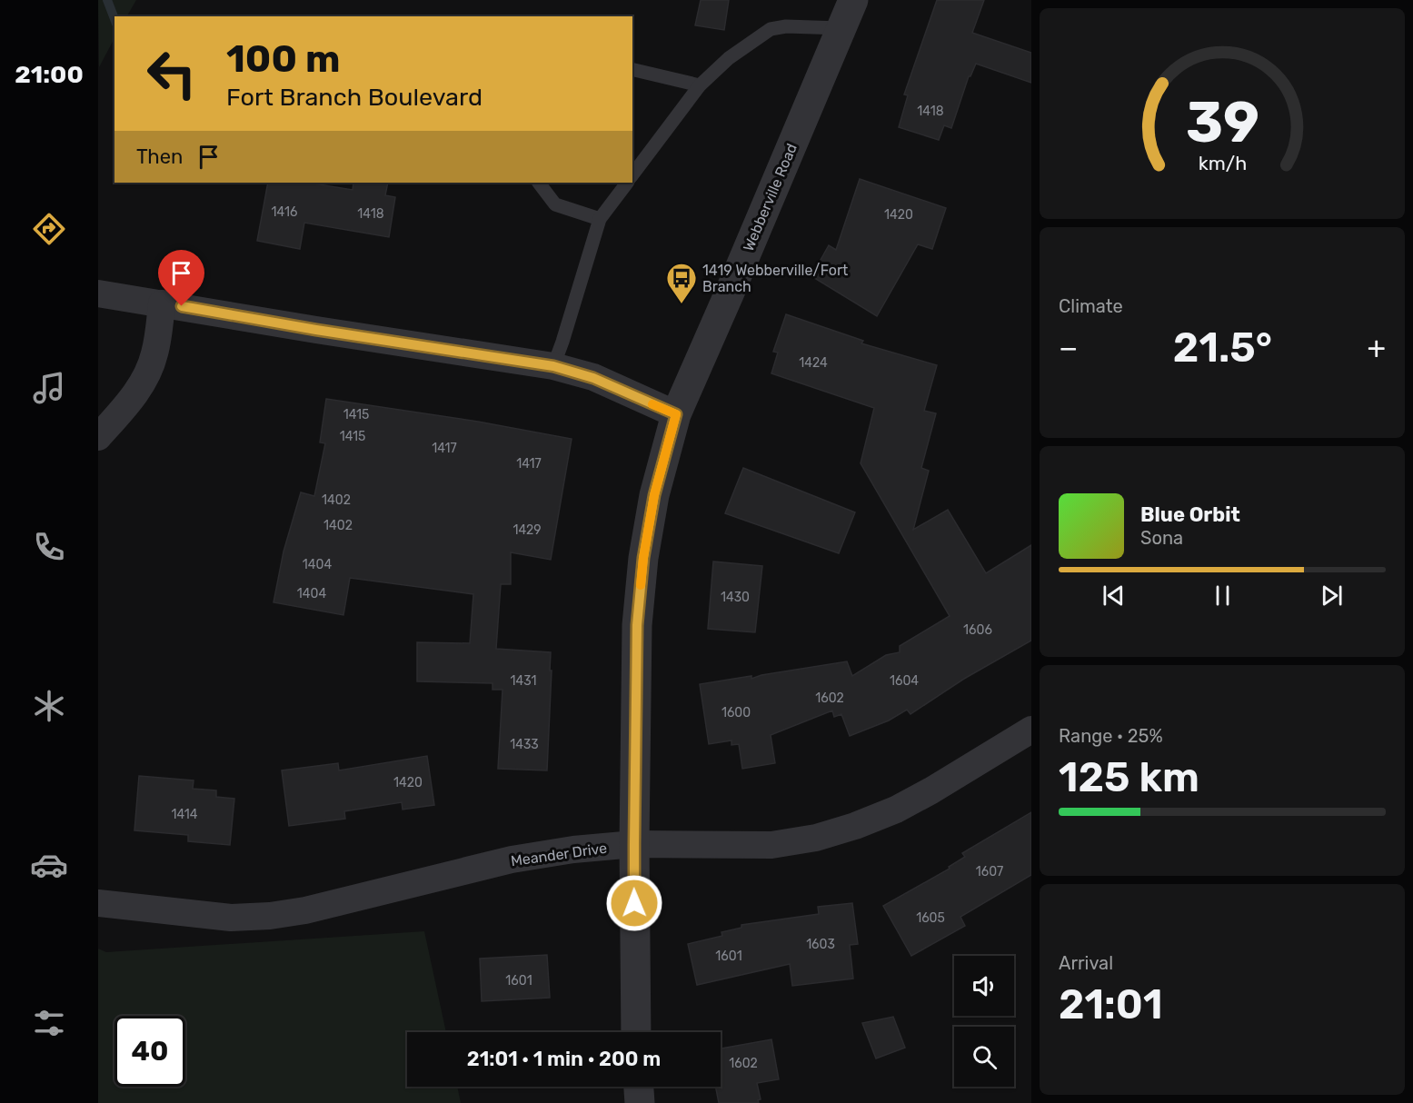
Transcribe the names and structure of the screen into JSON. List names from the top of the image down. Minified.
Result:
{"streets":{"street":["Webberville Road","Meander Drive"]},"crossings":[["Webberville Road","Meander Drive"]],"places":{"bus stop":["1419 Webberville/Fort Branch"]},"house_numbers":["1418","1416","1418","1420","1424","1415","1415","1417","1417","1402","1402","1429","1404","1404","1430","1606","1431","1604","1602","1600","1433","1420","1414","1607","1605","1603","1601","1601","1602"],"page":{"tabs":"21:00","turn":["100 m","Fort Branch Boulevard"],"then":"Then","tile":["Climate",["Range · 25%","125 km"],["Arrival","21:01"]],"heat":["−","21.5°","+"],"song":["Blue Orbit","Sona"],"limit":"40","trip":"21:01 · 1 min · 200 m","gauge":["39","km/h"]}}
